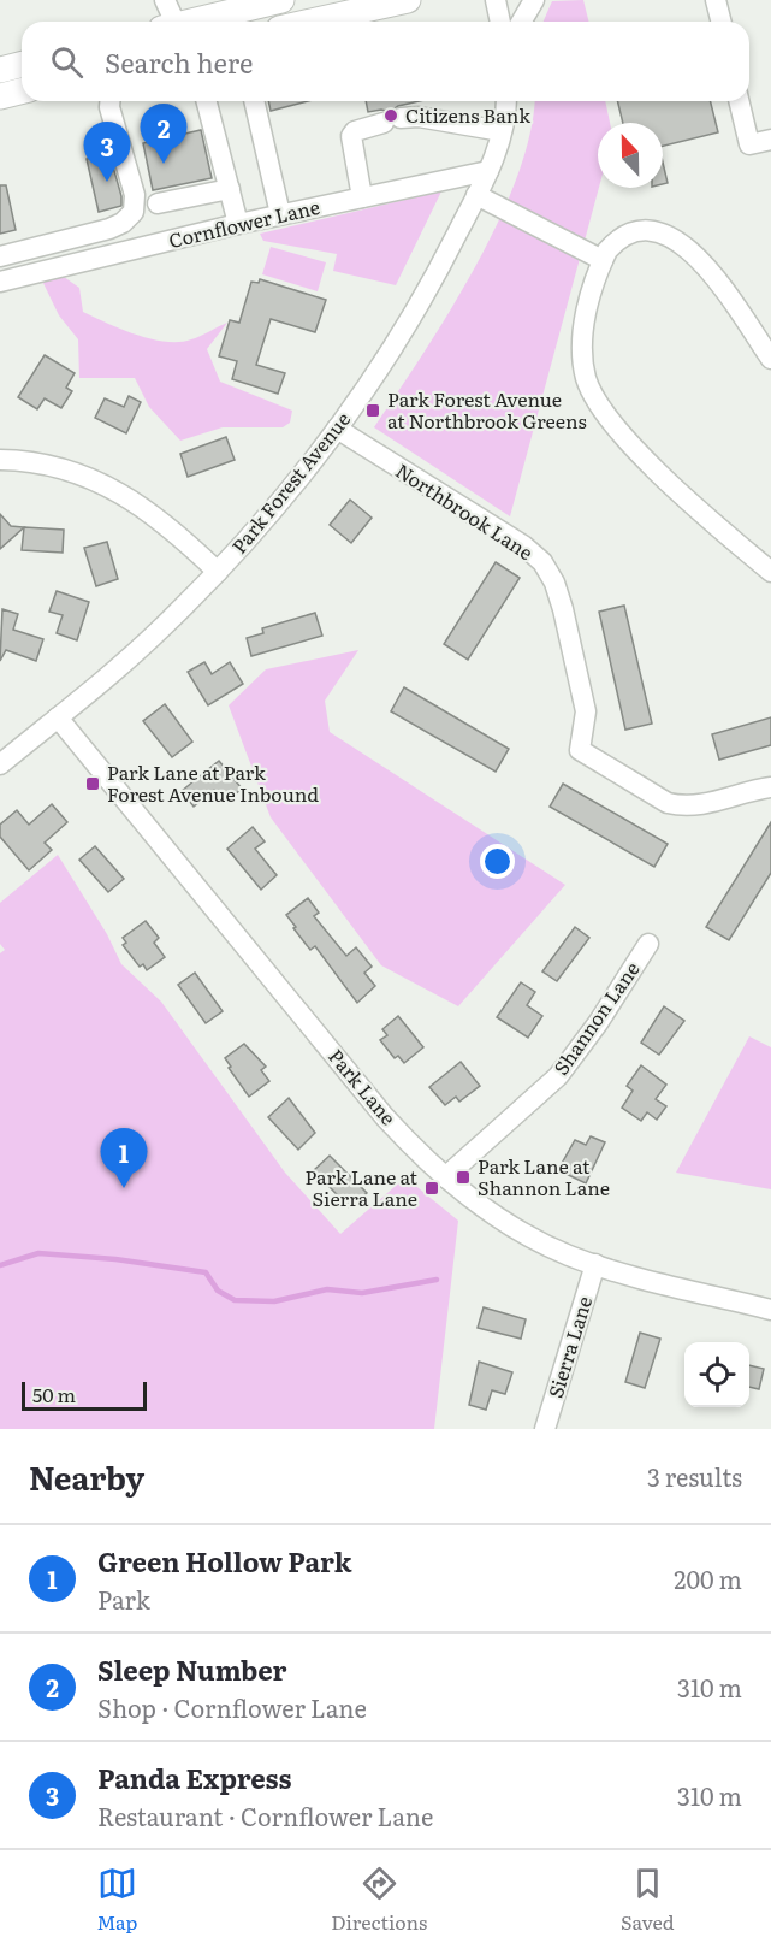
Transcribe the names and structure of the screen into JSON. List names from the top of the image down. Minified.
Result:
{"streets":{"street":["Cornflower Lane","Park Forest Avenue","Northbrook Lane","Shannon Lane","Park Lane","Sierra Lane"]},"crossings":[["Cornflower Lane","Park Forest Avenue"],["Park Forest Avenue","Northbrook Lane"],["Park Forest Avenue","Park Lane"],["Shannon Lane","Park Lane"],["Park Lane","Sierra Lane"]],"places":{"other":["Citizens Bank"],"transit":["Park Forest Avenue at Northbrook Greens","Park Lane at Park Forest Avenue Inbound","Park Lane at Shannon Lane","Park Lane at Sierra Lane"]},"scale_bar":"50 m","north":"top","page":{"search":"Search here","pins":["2","3","1"],"scale":"50 m","heading":["Nearby","3 results"],"list":[{"mark":"1","name":"Green Hollow Park","note":"Park","value":"200 m"},{"mark":"2","name":"Sleep Number","note":"Shop · Cornflower Lane","value":"310 m"},{"mark":"3","name":"Panda Express","note":"Restaurant · Cornflower Lane","value":"310 m"}],"nav":["Map","Directions","Saved"]}}
